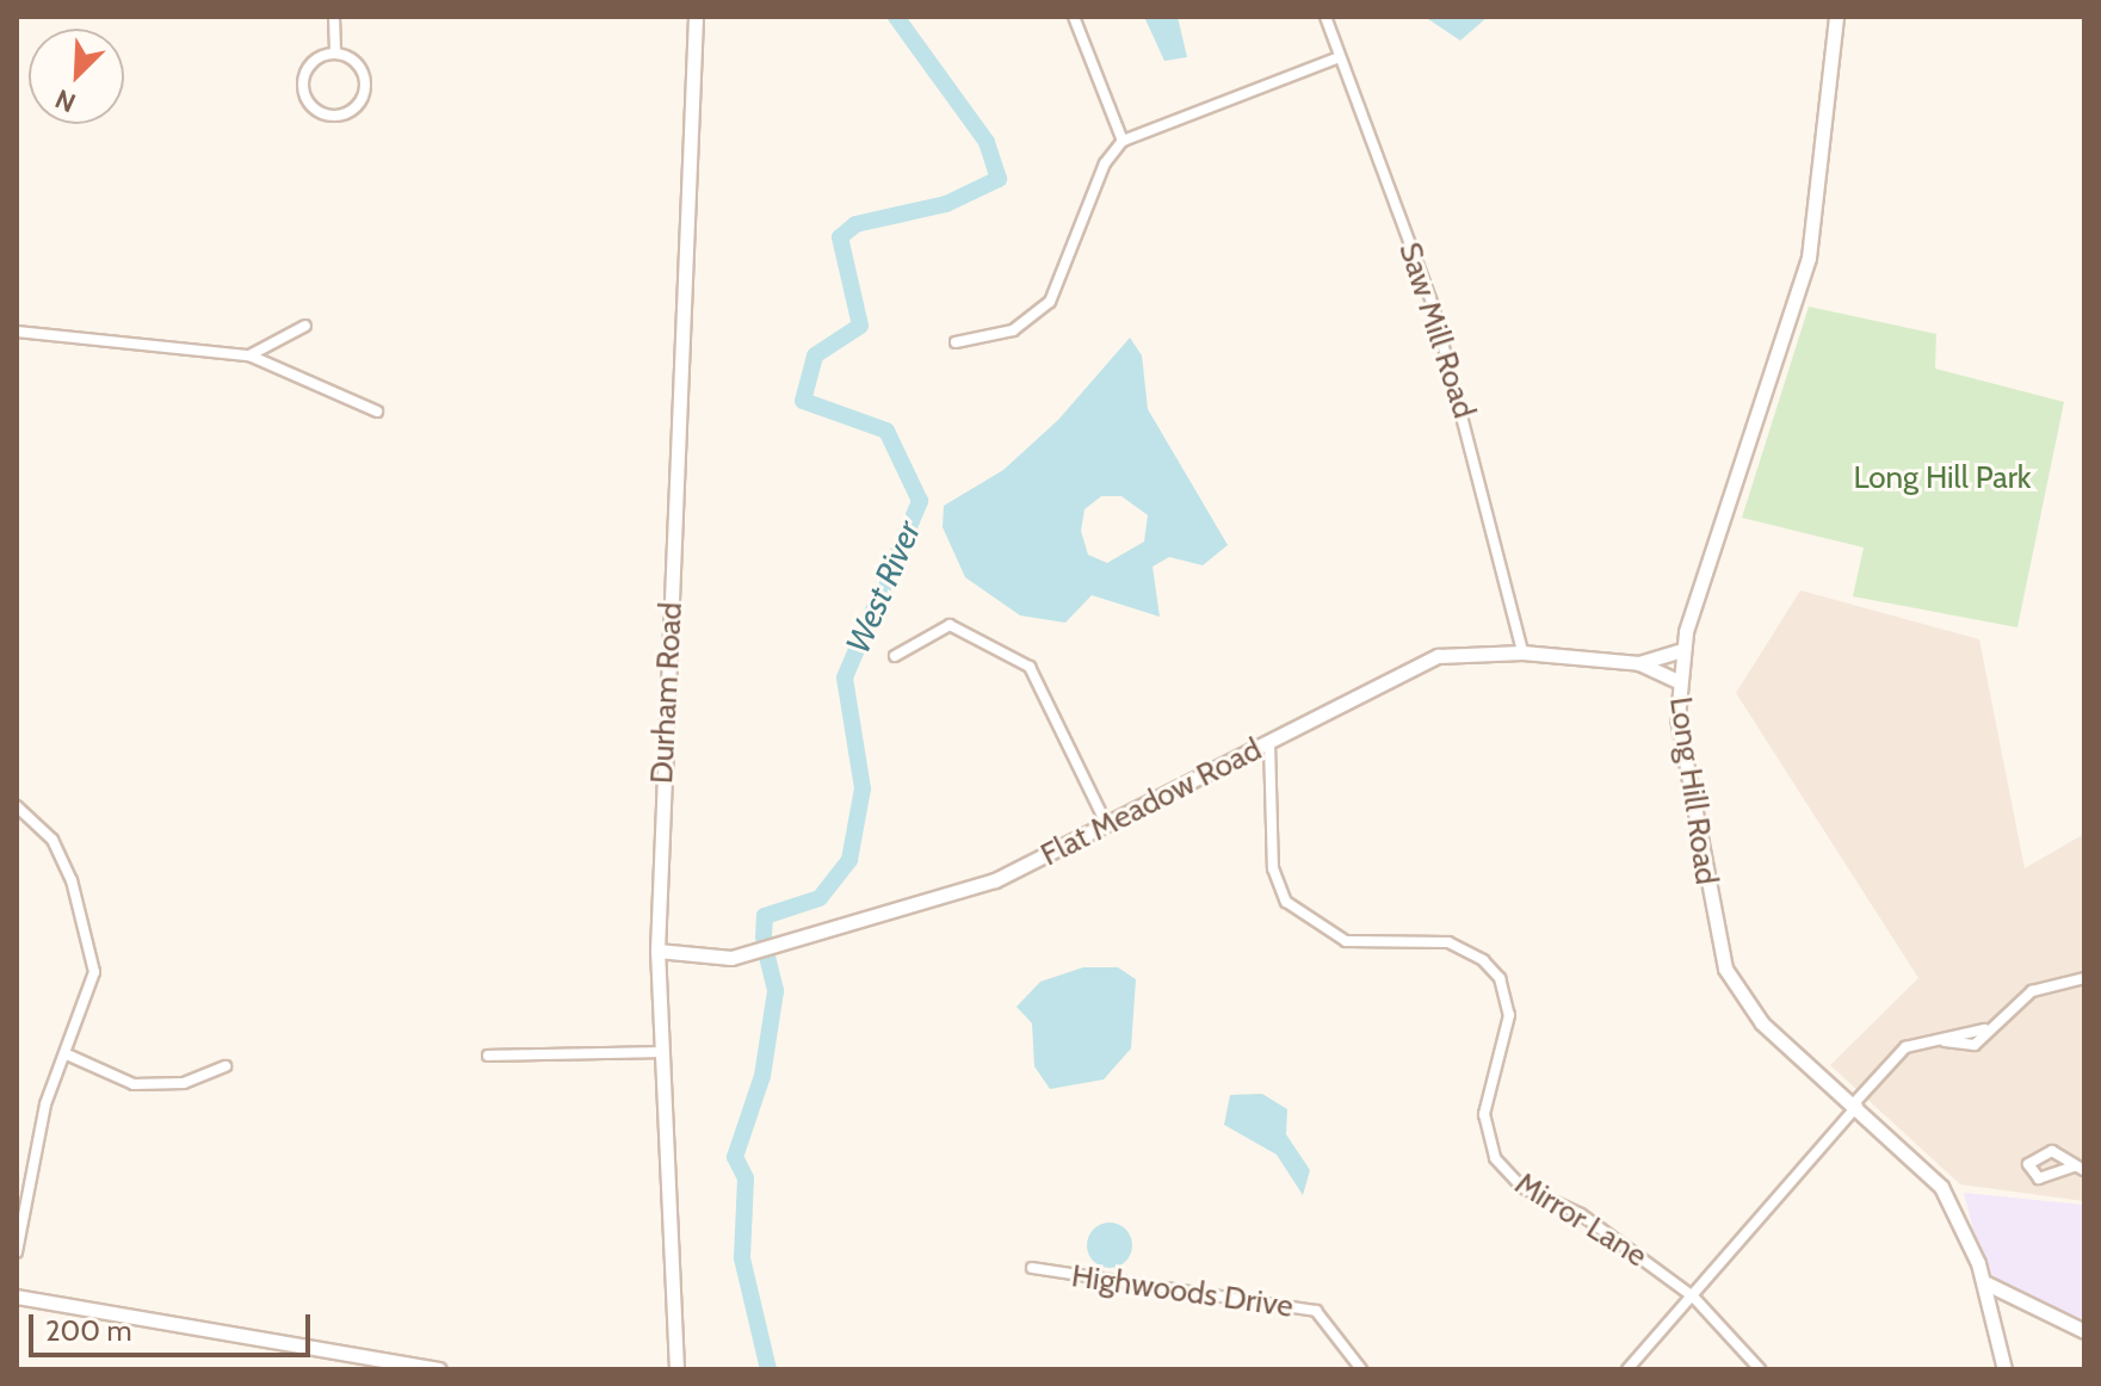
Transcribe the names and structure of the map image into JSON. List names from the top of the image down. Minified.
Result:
{"streets":{"street":["Saw Mill Road","Durham Road","Long Hill Road","Flat Meadow Road","Mirror Lane","Highwoods Drive"]},"crossings":[["Saw Mill Road","Flat Meadow Road"],["Durham Road","Flat Meadow Road"],["Long Hill Road","Flat Meadow Road"],["Flat Meadow Road","Mirror Lane"]],"water":["West River"],"parks":["Long Hill Park"],"scale_bar":"200 m","north":"bottom left"}
